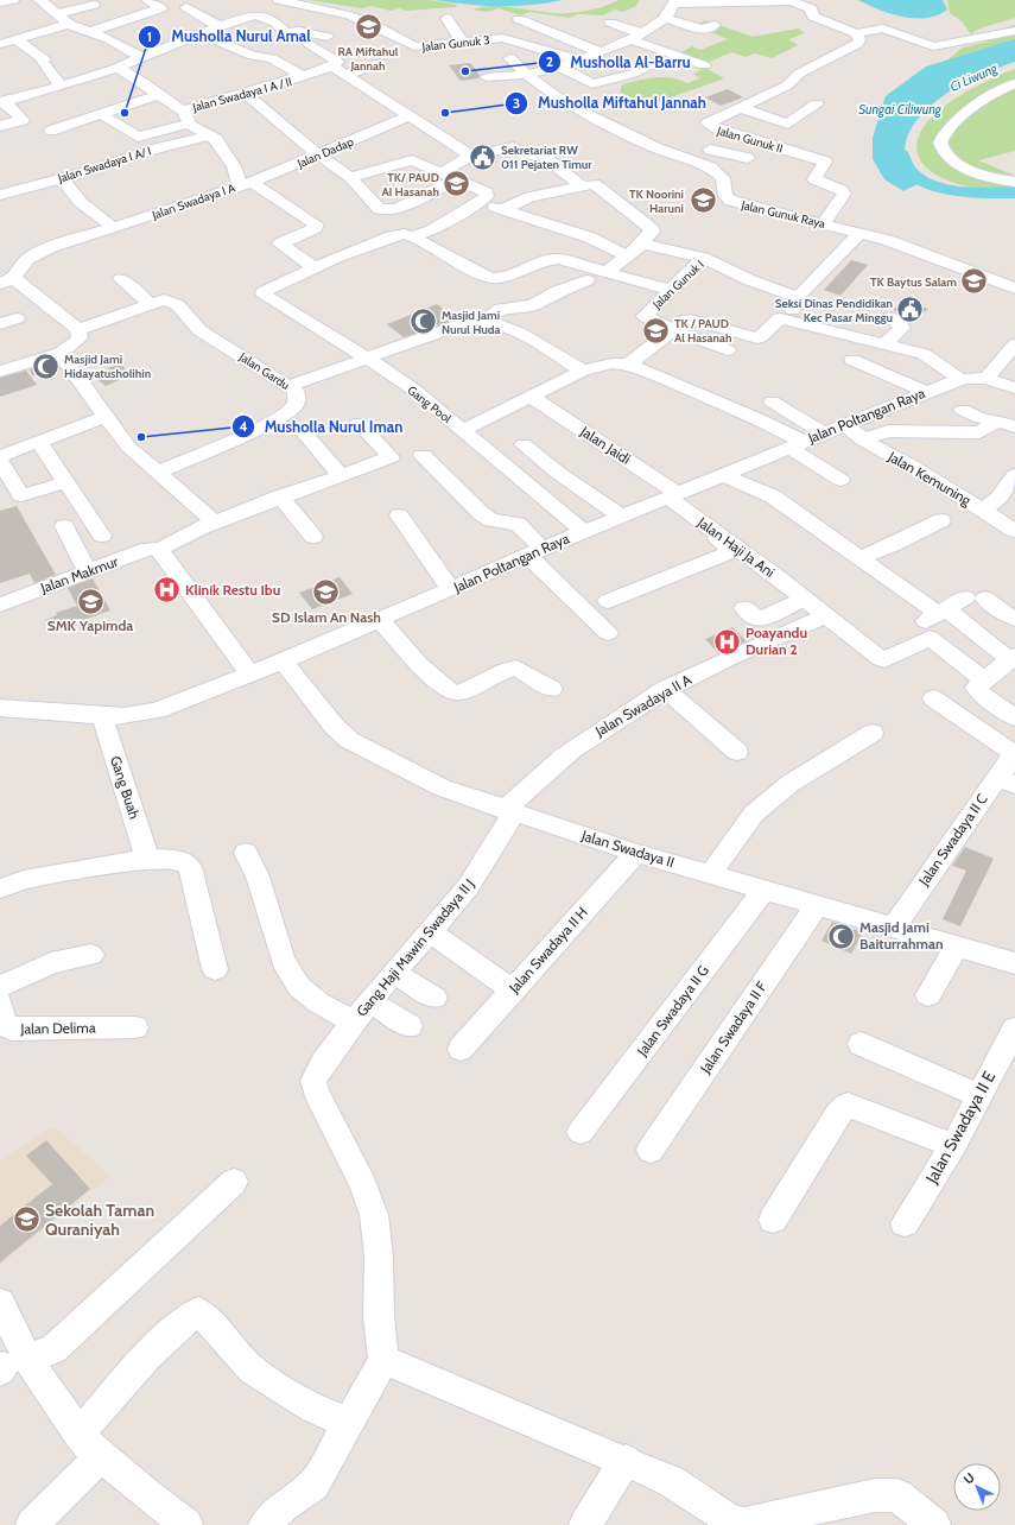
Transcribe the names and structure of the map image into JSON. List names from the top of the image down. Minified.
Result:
{"streets":{"street":["Jalan Gunuk 3","Jalan Swadaya I A / II","Jalan Gunuk II","Jalan Dadap","Jalan Swadaya I A/ I","Jalan Swadaya I A","Jalan Gunuk Raya","Jalan Gunuk I","Jalan Gardu","Gang Pool","Jalan Poltangan Raya","Jalan Jaidi","Jalan Kemuning","Jalan Haji Ja Ani","Jalan Makmur","Jalan Swadaya II A","Gang Buah","Jalan Swadaya II C","Jalan Swadaya II","Gang Haji Mawin Swadaya II J","Jalan Swadaya II H","Jalan Swadaya II G","Jalan Swadaya II F","Jalan Delima","Jalan Swadaya II E"]},"crossings":[["Jalan Swadaya I A / II","Jalan Swadaya I A"],["Jalan Gunuk II","Jalan Gunuk Raya"],["Jalan Dadap","Jalan Swadaya I A"],["Jalan Swadaya I A/ I","Jalan Swadaya I A"],["Gang Pool","Jalan Poltangan Raya"],["Jalan Poltangan Raya","Jalan Jaidi"],["Jalan Poltangan Raya","Jalan Kemuning"],["Jalan Poltangan Raya","Jalan Haji Ja Ani"],["Jalan Poltangan Raya","Gang Buah"],["Jalan Poltangan Raya","Jalan Swadaya II"],["Jalan Jaidi","Jalan Haji Ja Ani"],["Jalan Haji Ja Ani","Jalan Swadaya II A"],["Jalan Swadaya II A","Jalan Swadaya II"],["Jalan Swadaya II A","Gang Haji Mawin Swadaya II J"],["Jalan Swadaya II C","Jalan Swadaya II"],["Jalan Swadaya II","Gang Haji Mawin Swadaya II J"],["Jalan Swadaya II","Jalan Swadaya II H"],["Jalan Swadaya II","Jalan Swadaya II G"],["Jalan Swadaya II","Jalan Swadaya II F"]],"water":["Ci Liwung","Sungai Ciliwung"],"places":{"school or university":["RA Miftahul Jannah","TK/ PAUD Al Hasanah","TK Noorini Haruni","TK Baytus Salam","TK / PAUD Al Hasanah","SD Islam An Nash","SMK Yapimda","Sekolah Taman Quraniyah"],"other":["Musholla Al-Barru","Musholla Nurul Amal","Musholla Miftahul Jannah","Musholla Nurul Iman"],"public building":["Sekretariat RW 011 Pejaten Timur","Seksi Dinas Pendidikan Kec Pasar Minggu"],"mosque":["Masjid Jami Nurul Huda","Masjid Jami Hidayatusholihin","Masjid Jami Baiturrahman"],"hospital":["Klinik Restu Ibu","Poayandu Durian 2"]},"north":"top left"}
